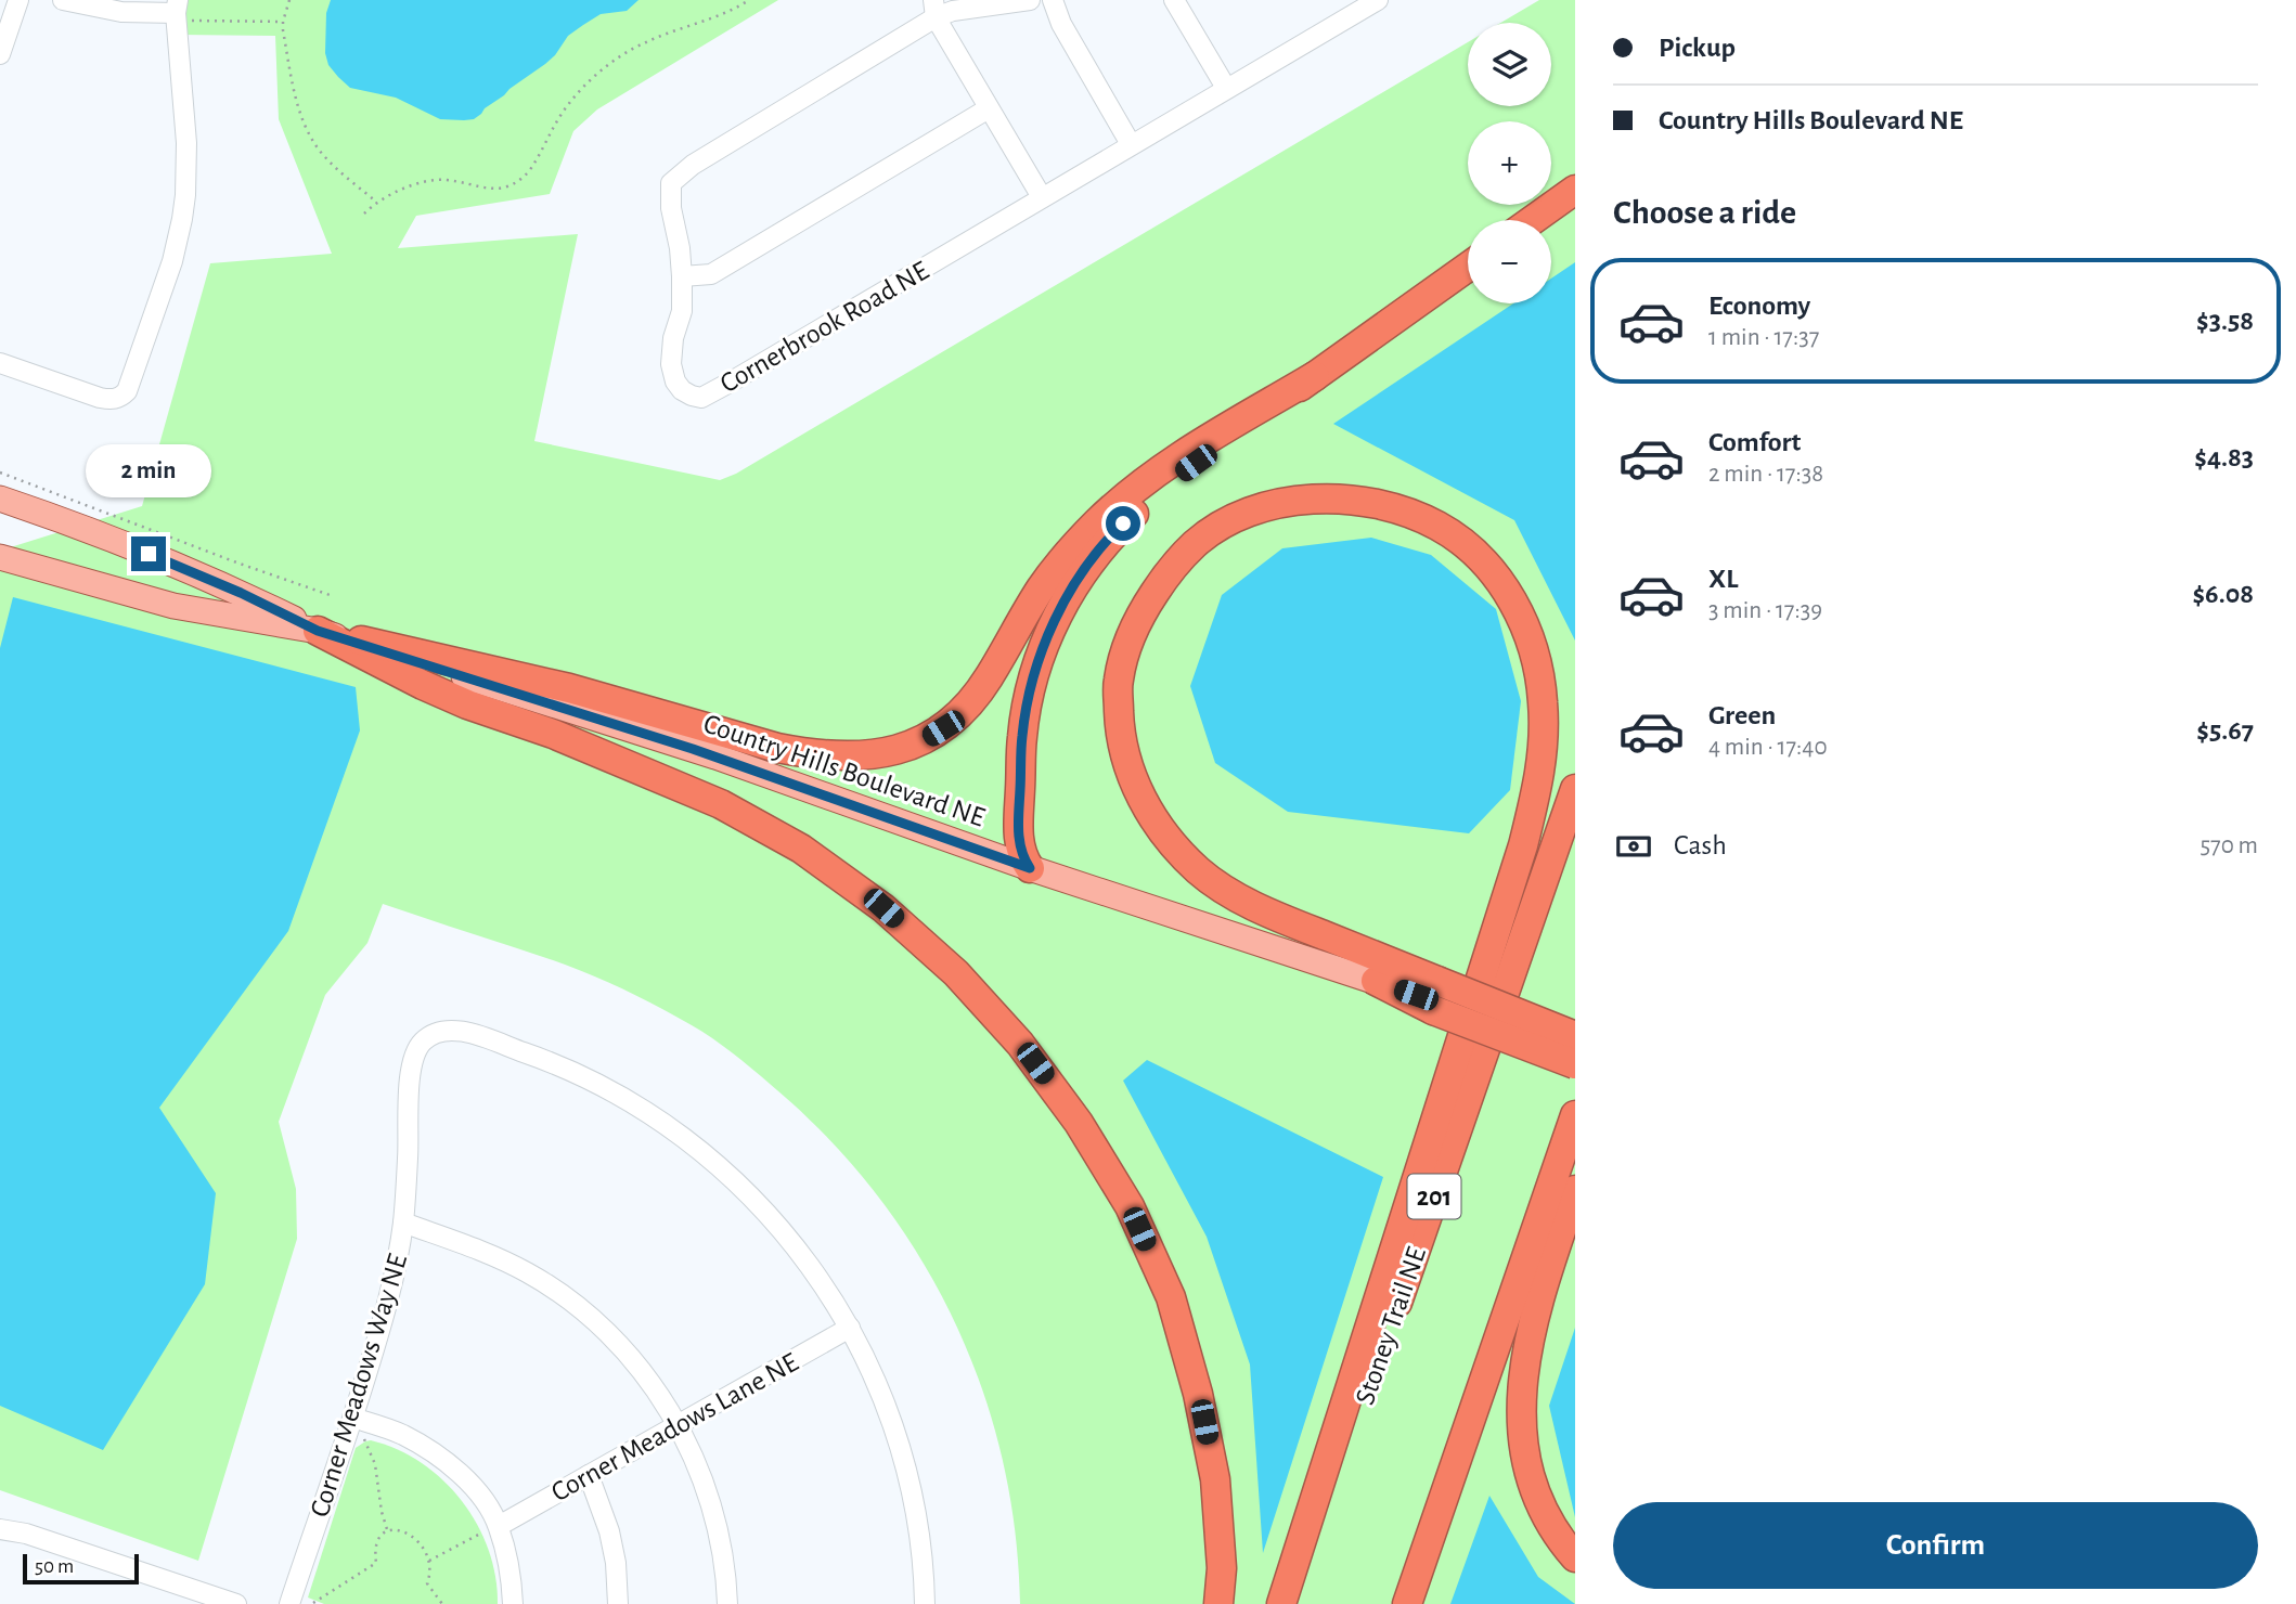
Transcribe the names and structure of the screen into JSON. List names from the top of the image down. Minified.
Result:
{"streets":{"highway":["201","Stoney Trail NE"],"main road":["Country Hills Boulevard NE"],"street":["Cornerbrook Road NE","Corner Meadows Way NE","Corner Meadows Lane NE"]},"crossings":[["Corner Meadows Way NE","Corner Meadows Lane NE"]],"scale_bar":"50 m","page":{"banner":["Pickup","Country Hills Boulevard NE"],"map_buttons":["+","−"],"heading":"Choose a ride","list":[{"name":"Economy","note":"1 min · 17:37","value":"$3.58"},{"name":"Comfort","note":"2 min · 17:38","value":"$4.83"},{"name":"XL","note":"3 min · 17:39","value":"$6.08"},{"name":"Green","note":"4 min · 17:40","value":"$5.67"}],"bubble":"2 min","pay":["Cash","570 m"],"buttons":"Confirm","scale":"50 m"}}
